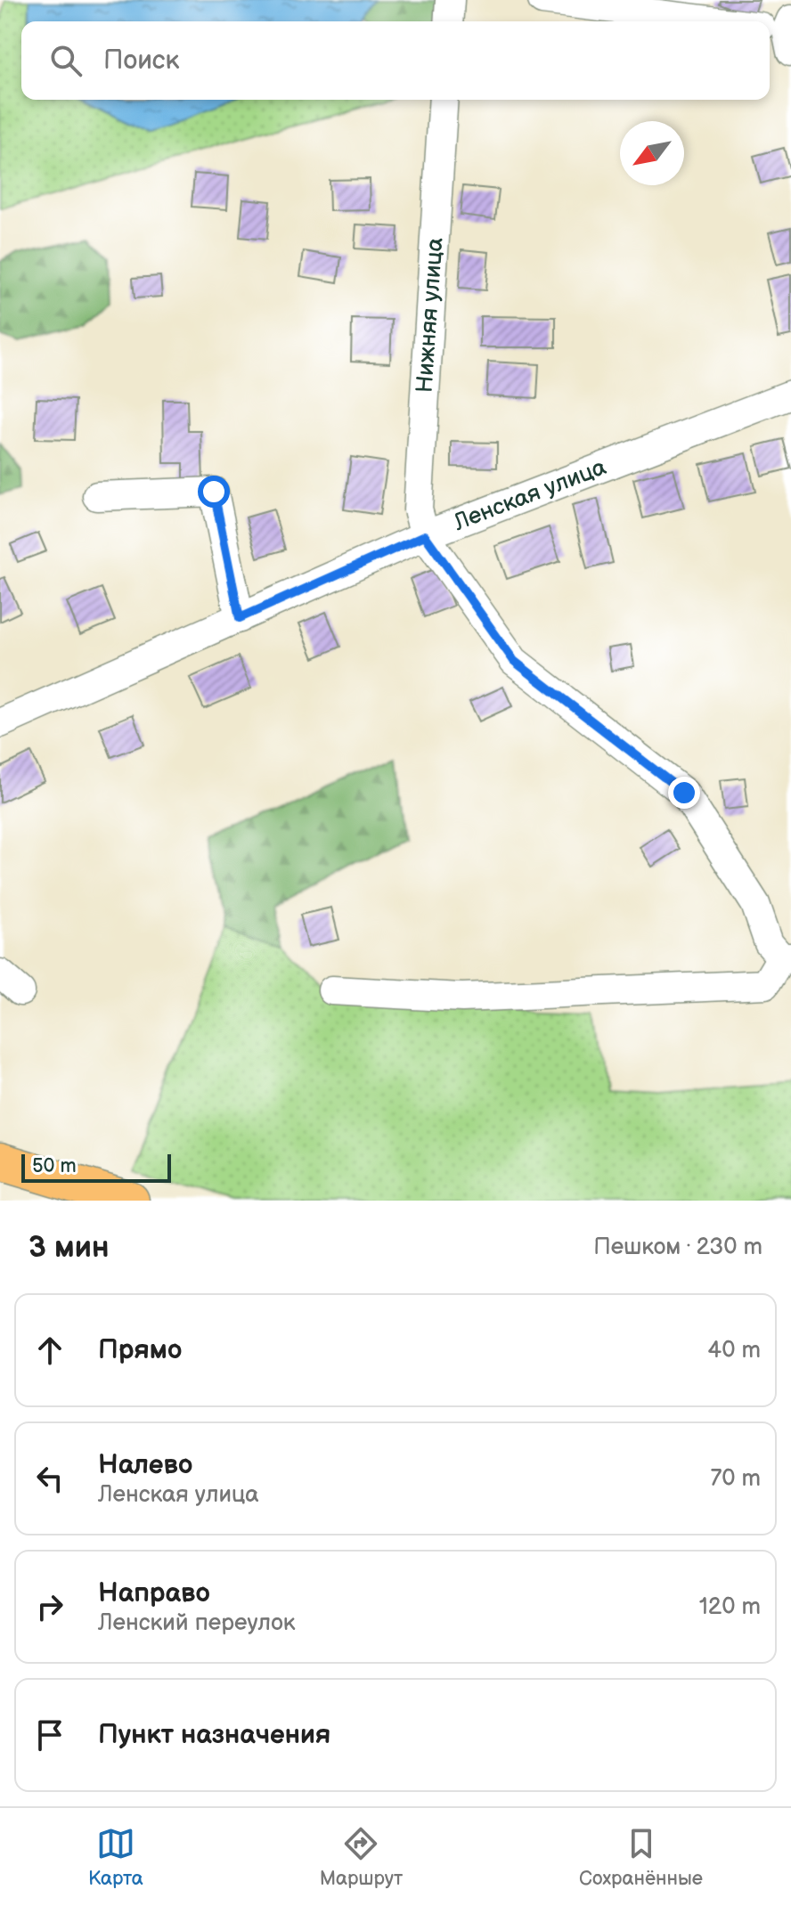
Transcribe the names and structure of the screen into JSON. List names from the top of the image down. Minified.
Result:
{"streets":{"street":["Нижняя улица","Ленская улица"]},"crossings":[["Нижняя улица","Ленская улица"]],"scale_bar":"50 m","north":"bottom left","page":{"search":"Поиск","scale":"50 m","heading":["3 мин","Пешком · 230 m"],"list":[["Прямо","40 m"],["Налево","Ленская улица","70 m"],["Направо","Ленский переулок","120 m"],"Пункт назначения"],"nav":["Карта","Маршрут","Сохранённые"]}}
